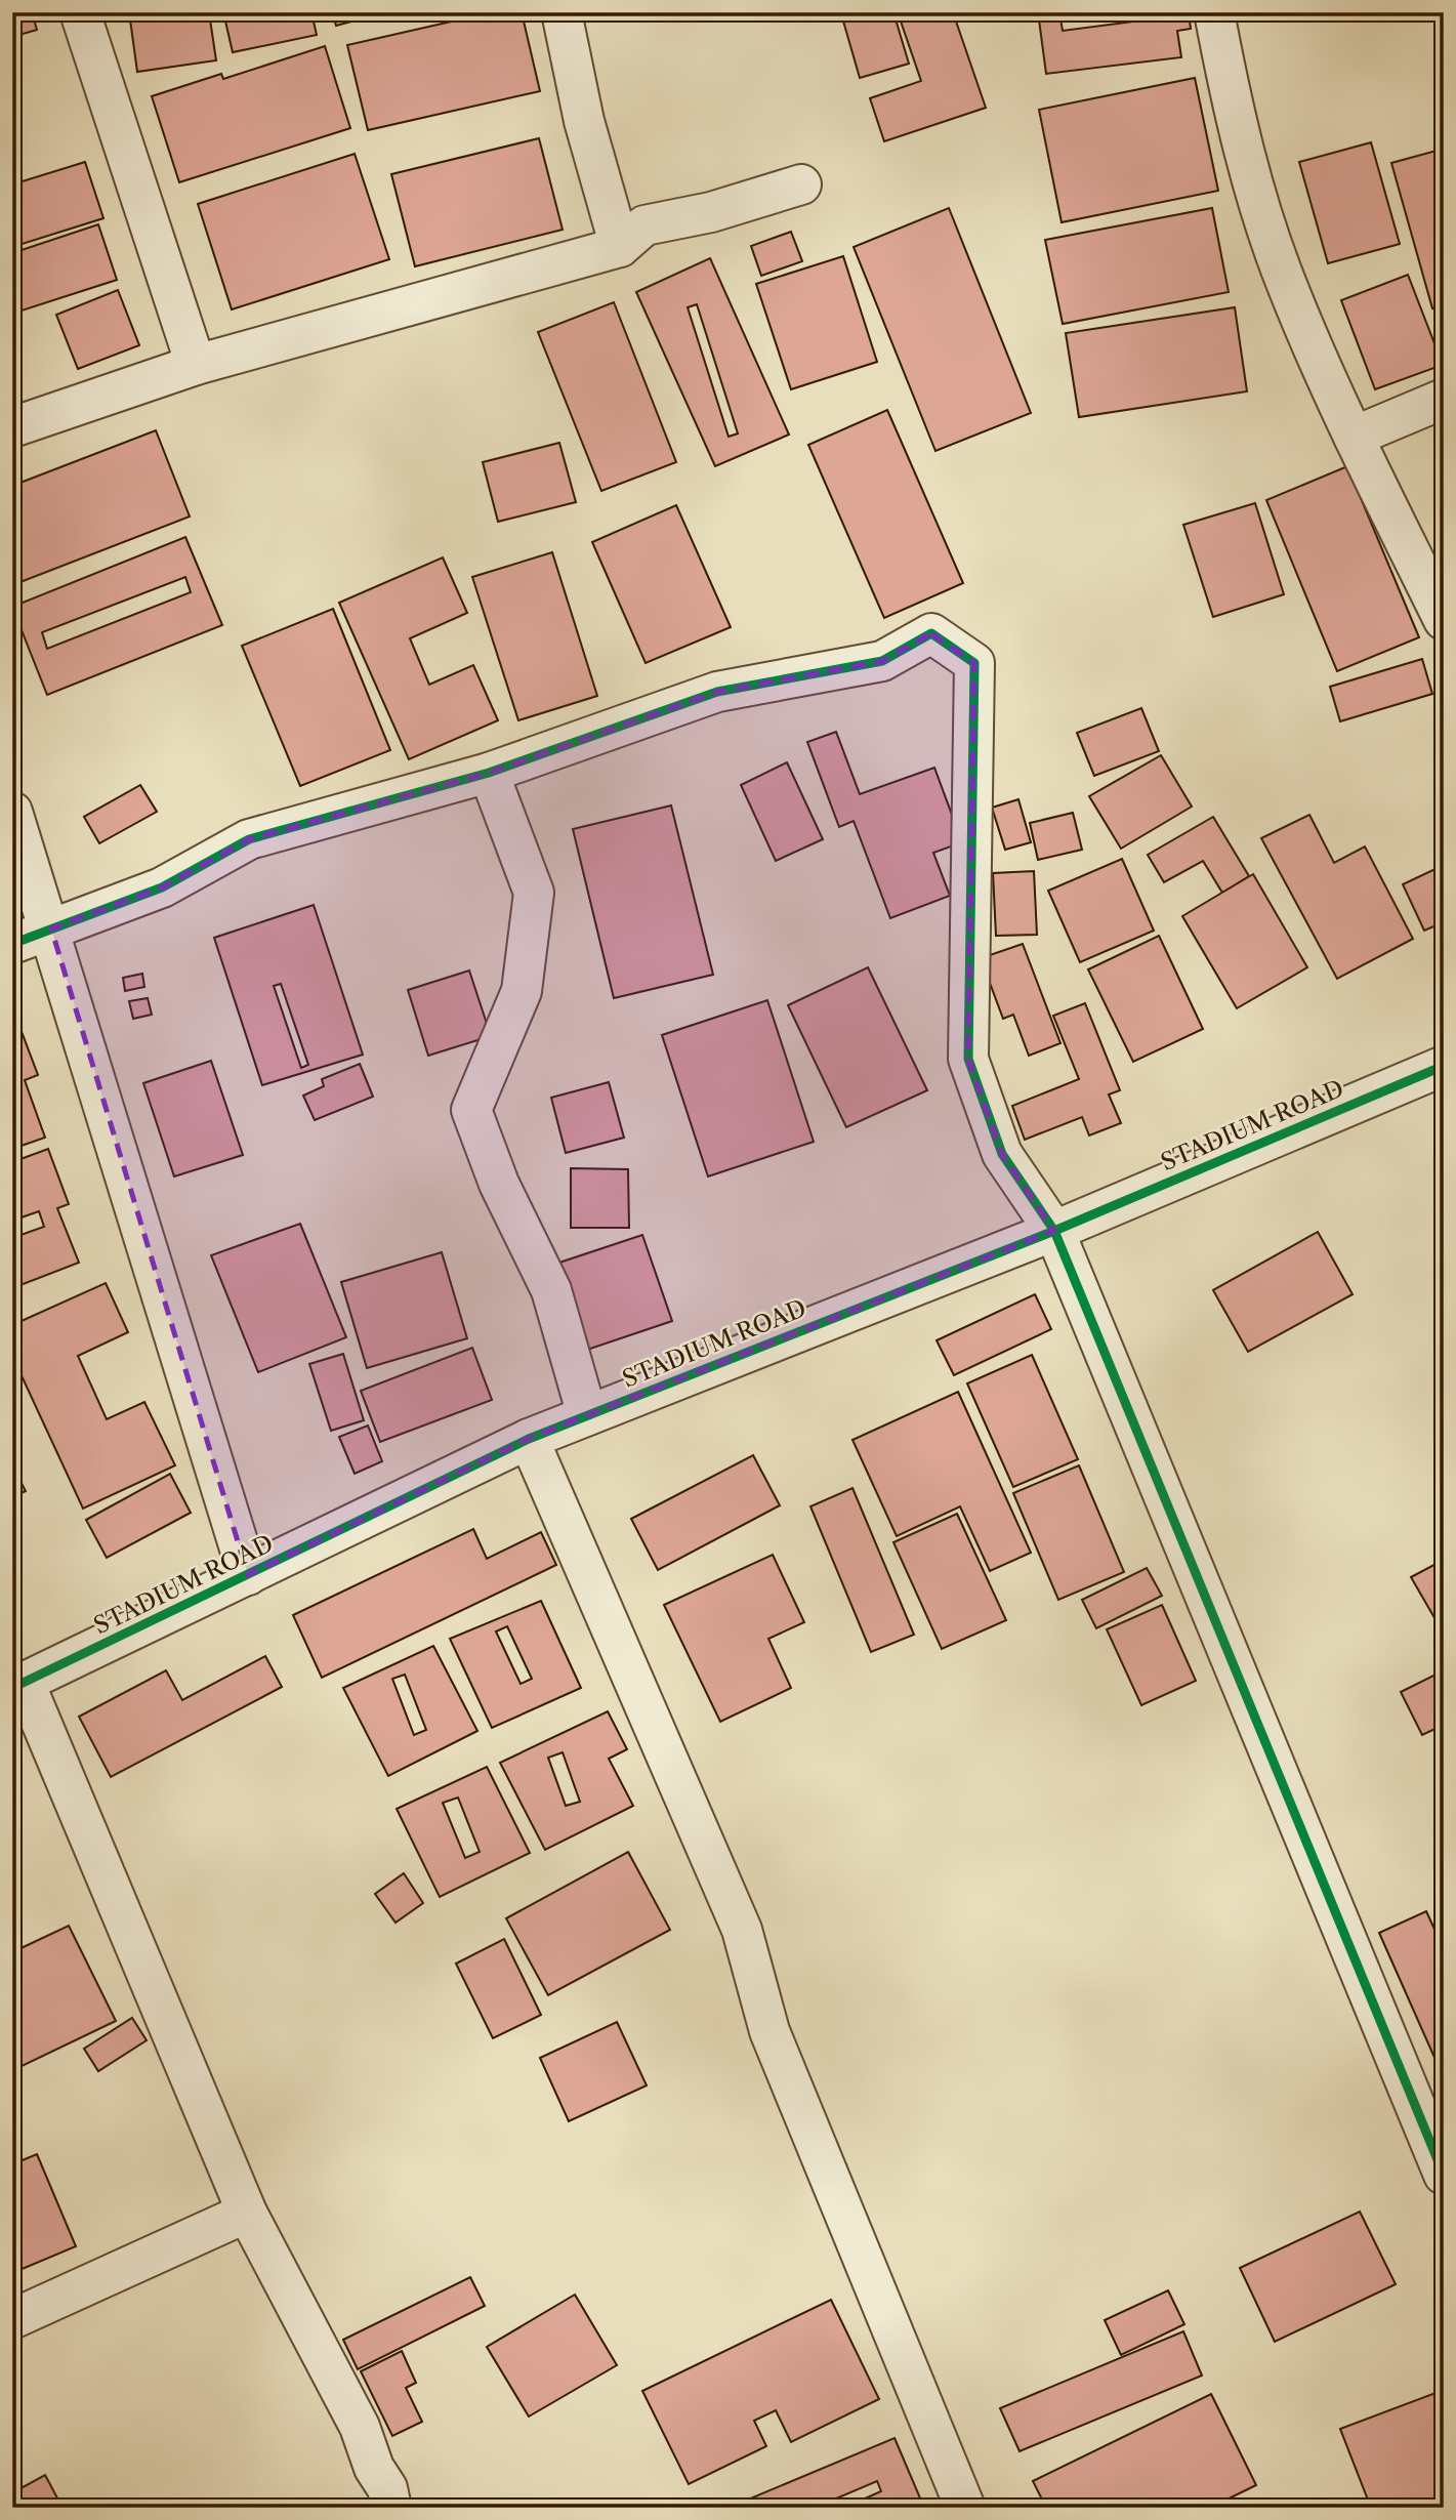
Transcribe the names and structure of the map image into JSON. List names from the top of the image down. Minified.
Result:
{"streets":{"street":["STADIUM ROAD"]}}
